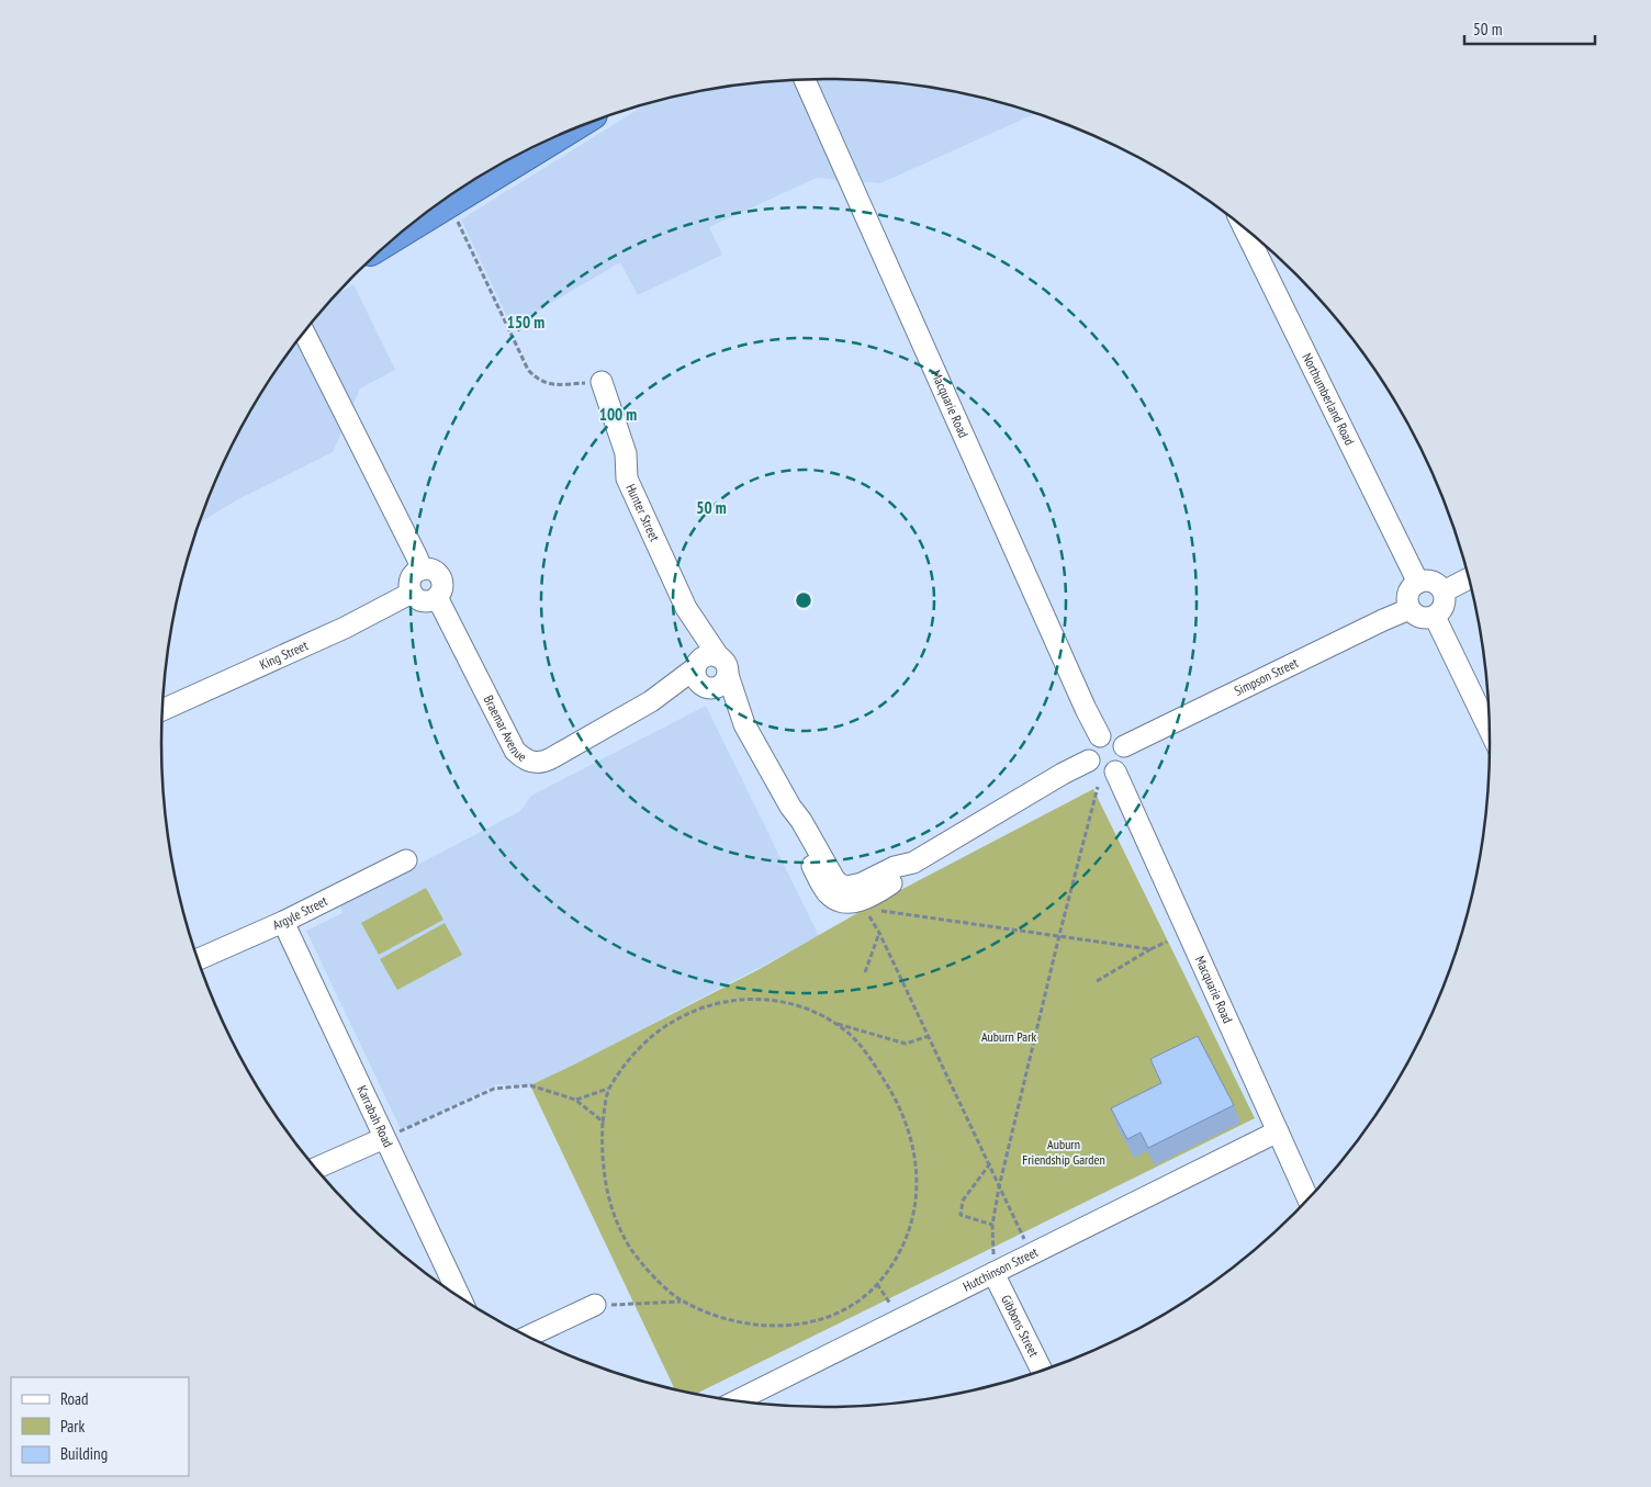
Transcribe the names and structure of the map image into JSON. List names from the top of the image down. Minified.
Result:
{"streets":{"street":["Northumberland Road","Macquarie Road","Hunter Street","King Street","Simpson Street","Braemar Avenue","Argyle Street","Karrabah Road","Hutchinson Street","Gibbons Street"]},"crossings":[["Northumberland Road","Simpson Street"],["Macquarie Road","Simpson Street"],["Macquarie Road","Hutchinson Street"],["Hunter Street","Braemar Avenue"],["King Street","Braemar Avenue"],["Argyle Street","Karrabah Road"],["Hutchinson Street","Gibbons Street"]],"parks":["Auburn Park","Auburn Friendship Garden"],"legend":["Road","Park","Building"],"scale_bar":"50 m","rings":["150 m","100 m","50 m"]}
